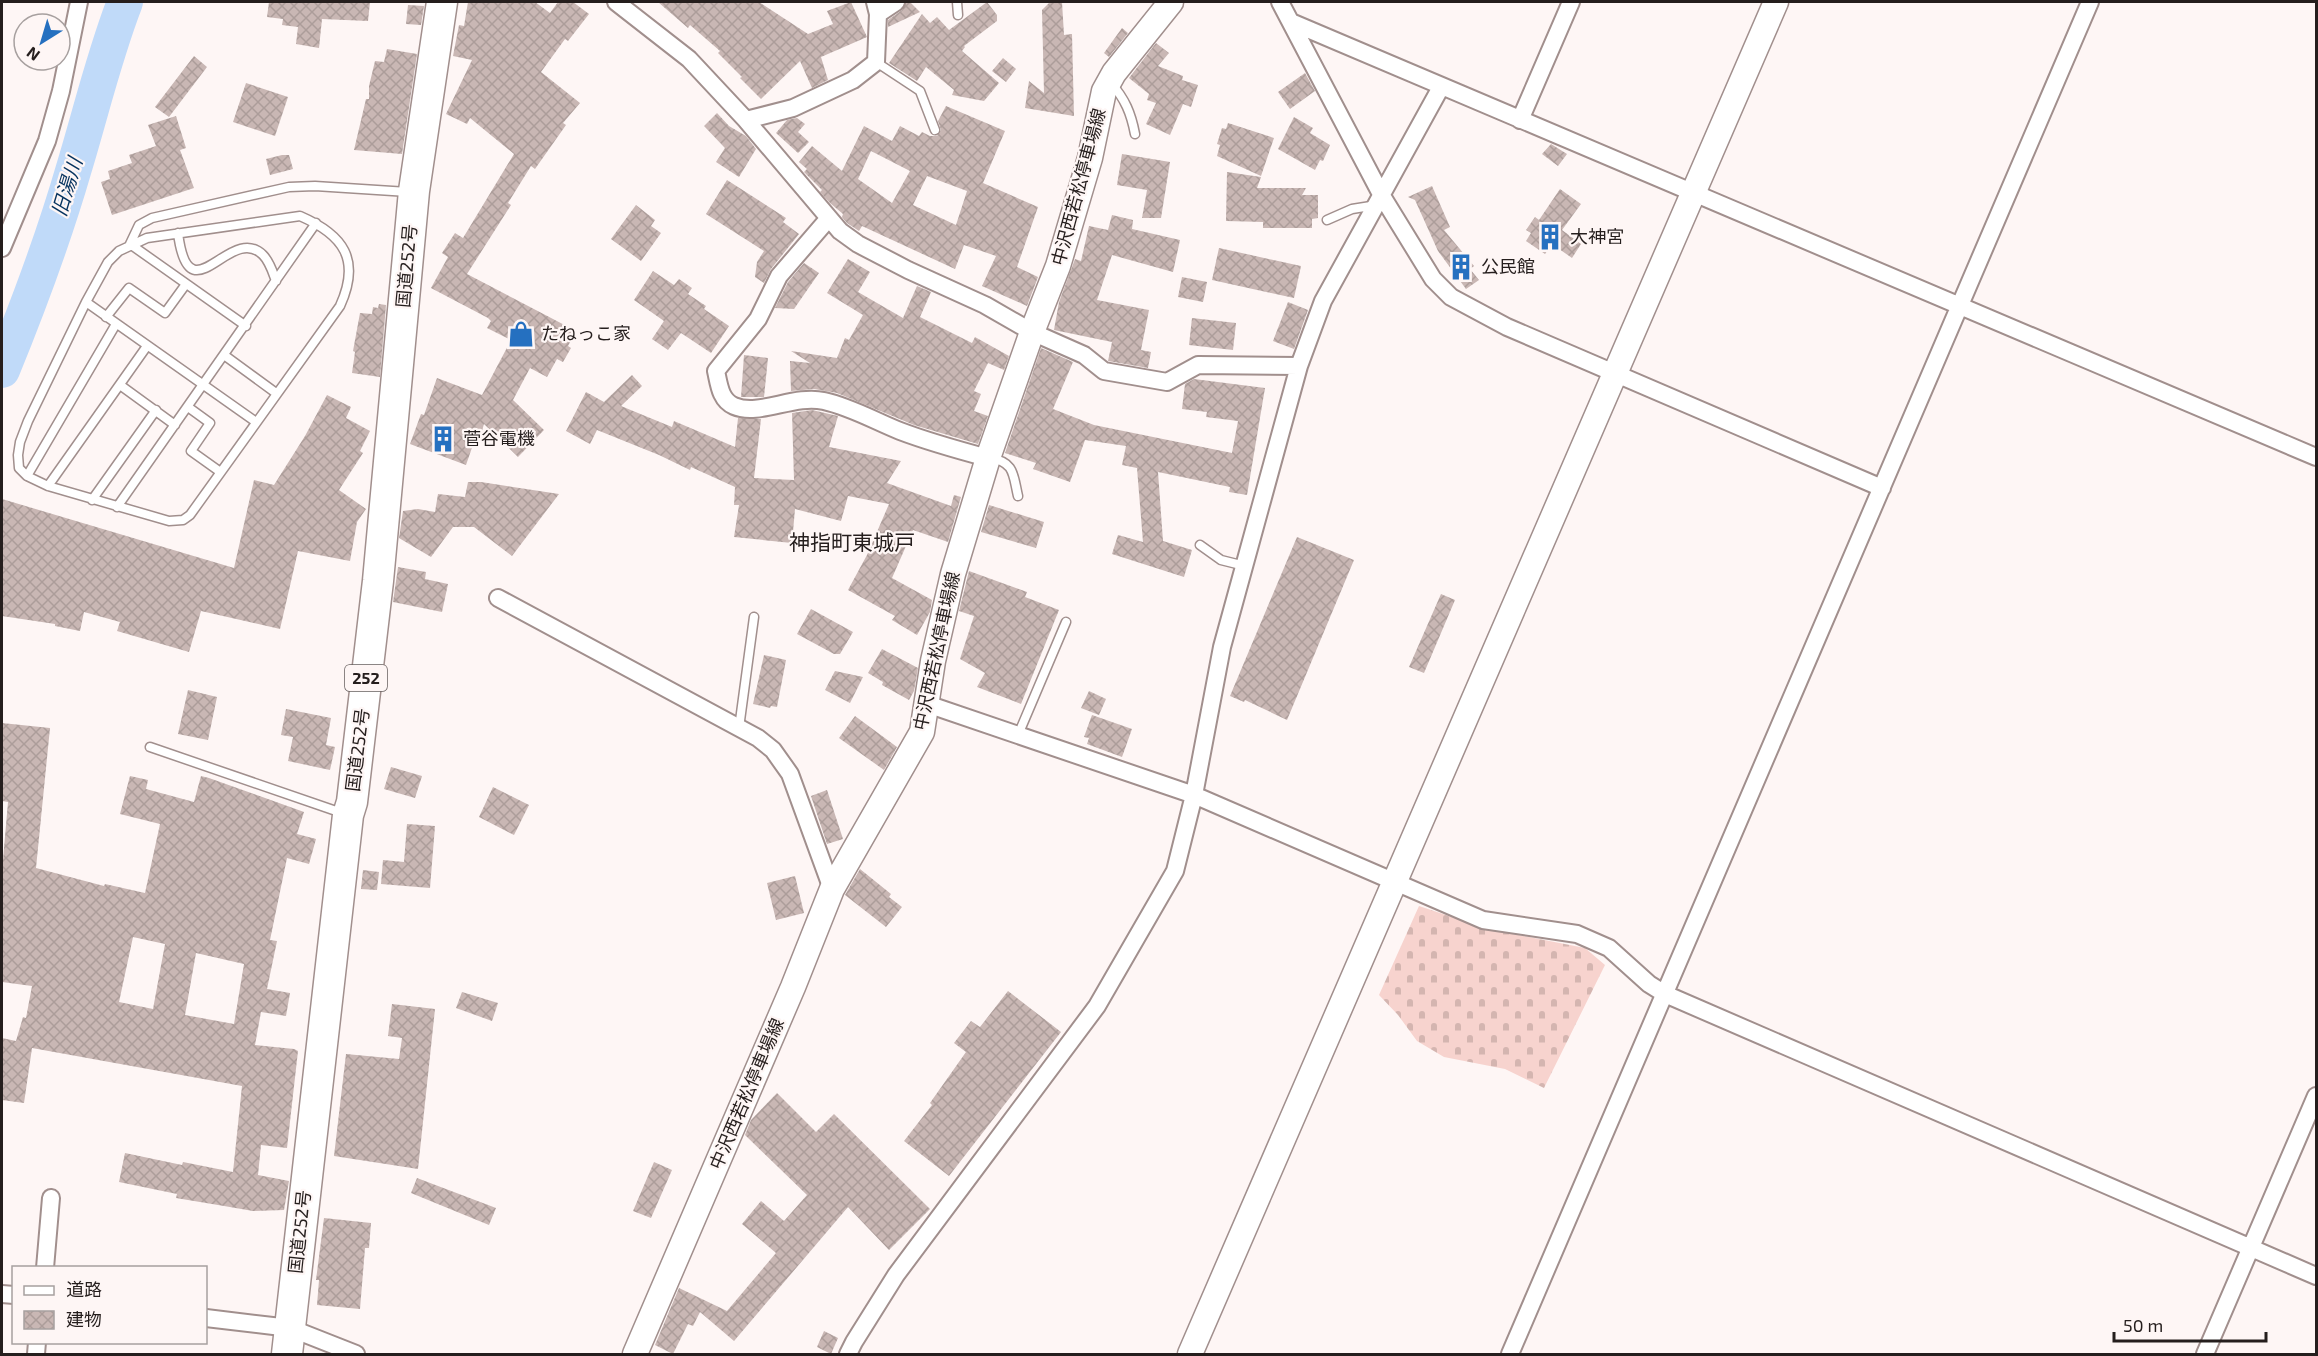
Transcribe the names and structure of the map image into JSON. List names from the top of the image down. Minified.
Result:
{"streets":{"highway":["国道252号","252"],"street":["中沢西若松停車場線"]},"districts":["神指町東城戸"],"water":["旧湯川"],"places":{"building":["大神宮","公民館","菅谷電機"],"shop":["たねっこ家"]},"legend":["道路","建物"],"scale_bar":"50 m","north":"bottom left"}
